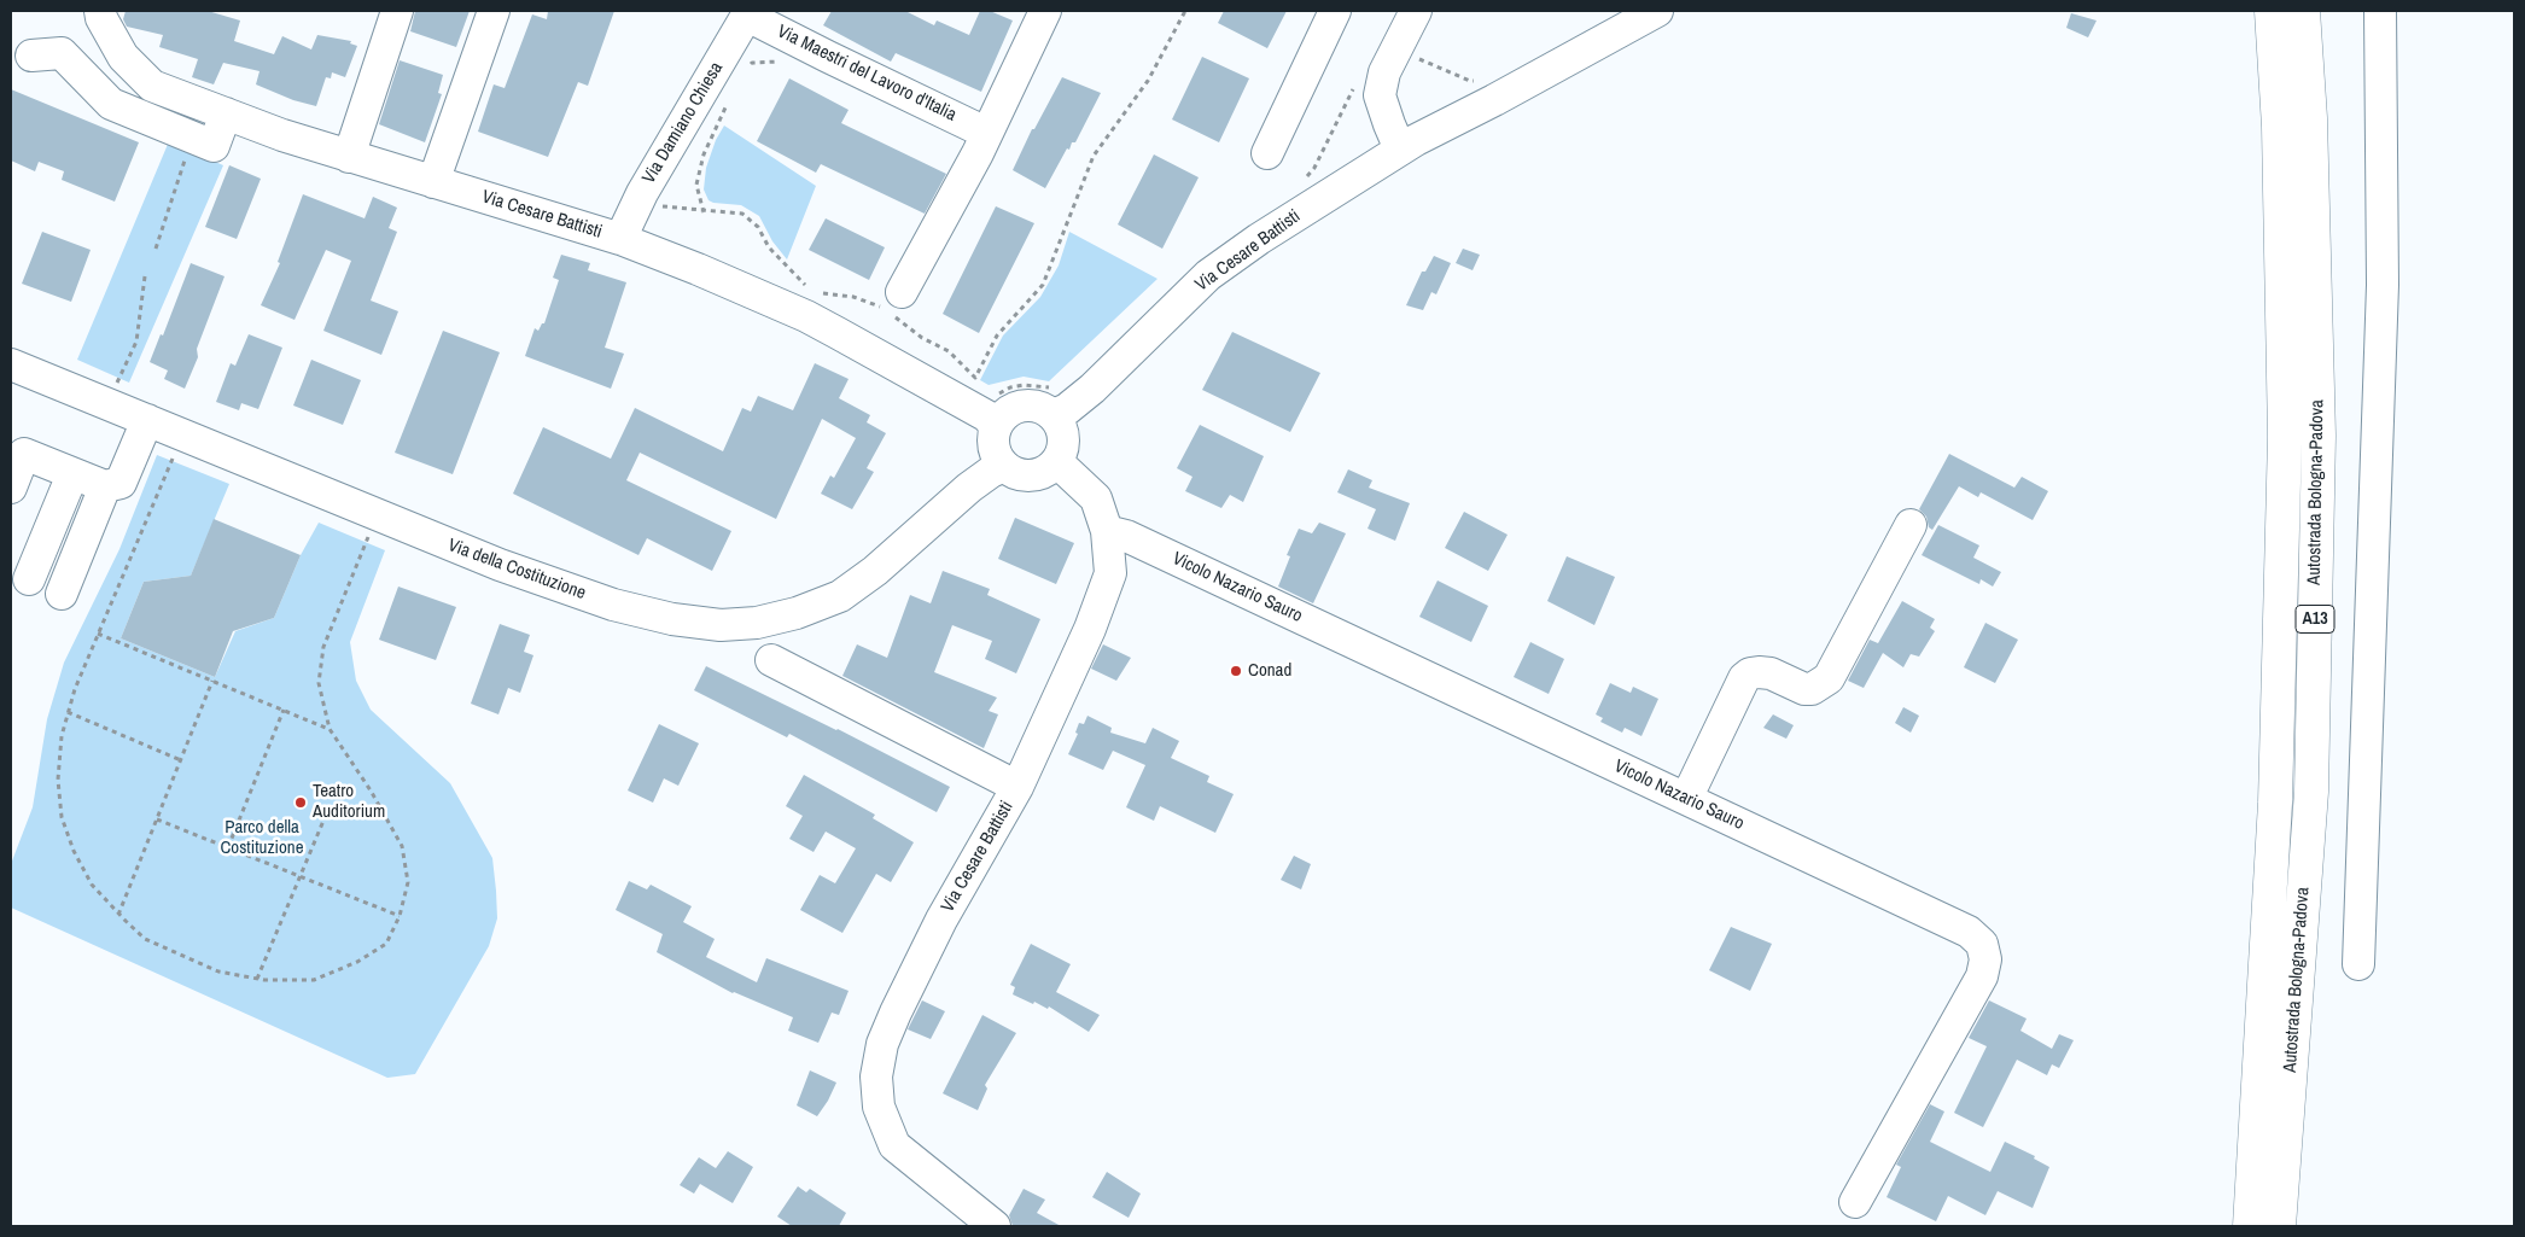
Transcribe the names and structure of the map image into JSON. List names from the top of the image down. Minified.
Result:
{"streets":{"highway":["Autostrada Bologna-Padova","A13"],"street":["Via Maestri del Lavoro d'Italia","Via Damiano Chiesa","Via Cesare Battisti","Via della Costituzione","Vicolo Nazario Sauro"]},"crossings":[["Via Maestri del Lavoro d'Italia","Via Damiano Chiesa"],["Via Damiano Chiesa","Via Cesare Battisti"],["Via Cesare Battisti","Via della Costituzione"],["Via Cesare Battisti","Vicolo Nazario Sauro"]],"parks":["Parco della Costituzione"],"places":["Conad","Teatro Auditorium"]}
